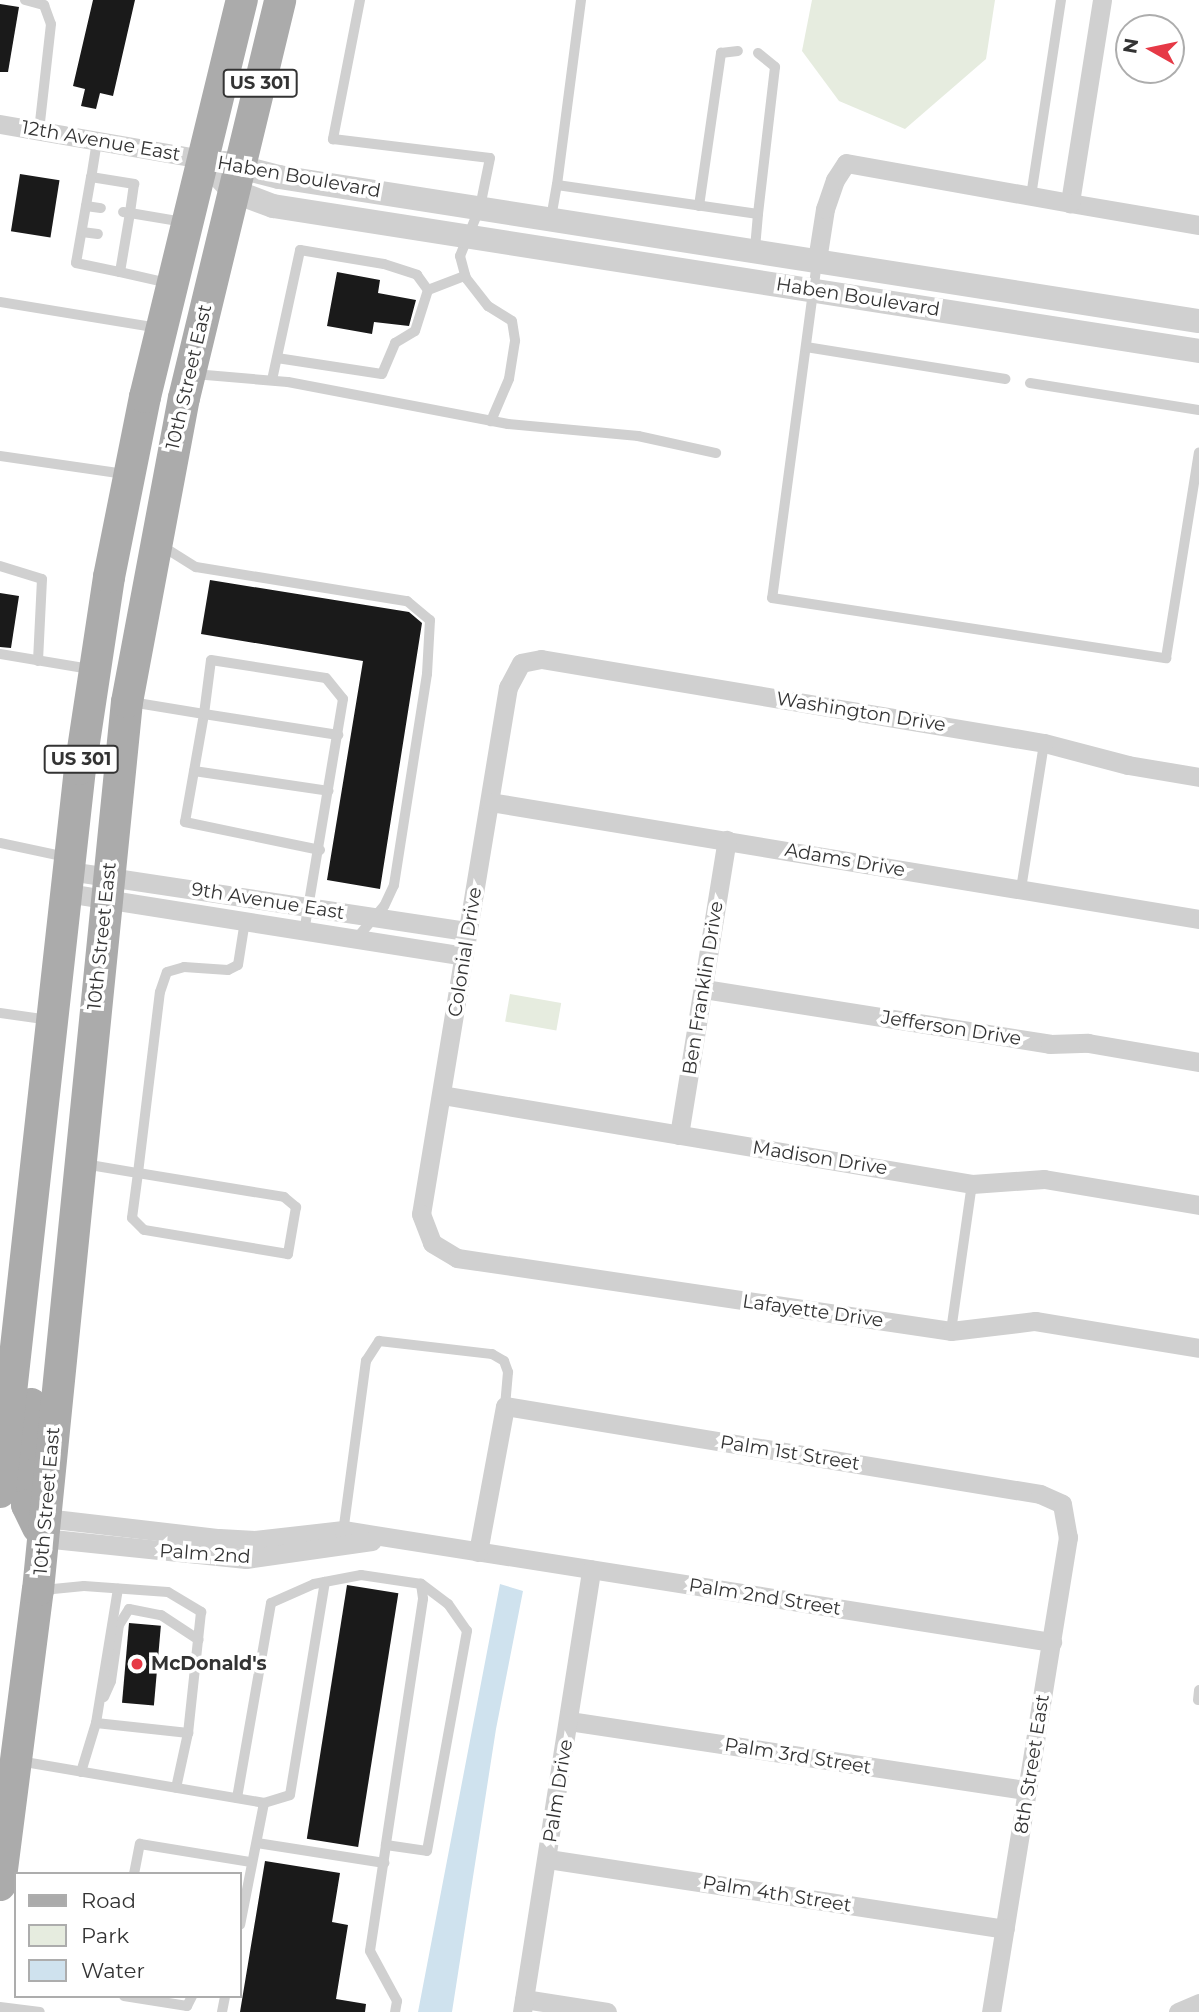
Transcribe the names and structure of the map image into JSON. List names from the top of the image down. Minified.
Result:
{"streets":{"main road":["US 301","10th Street East"],"street":["12th Avenue East","Haben Boulevard","Washington Drive","Adams Drive","9th Avenue East","Colonial Drive","Ben Franklin Drive","Jefferson Drive","Madison Drive","Lafayette Drive","Palm 1st Street","Palm 2nd","Palm 2nd Street","Palm 3rd Street","8th Street East","Palm Drive","Palm 4th Street"]},"crossings":[["12th Avenue East","Haben Boulevard"],["12th Avenue East","10th Street East"],["Haben Boulevard","10th Street East"],["10th Street East","9th Avenue East"],["10th Street East","Palm 2nd"],["Washington Drive","Colonial Drive"],["Adams Drive","Colonial Drive"],["Adams Drive","Ben Franklin Drive"],["9th Avenue East","Colonial Drive"],["Colonial Drive","Madison Drive"],["Colonial Drive","Lafayette Drive"],["Ben Franklin Drive","Jefferson Drive"],["Ben Franklin Drive","Madison Drive"],["Palm 1st Street","8th Street East"],["Palm 2nd","Palm 2nd Street"],["Palm 2nd Street","8th Street East"],["Palm 2nd Street","Palm Drive"],["Palm 3rd Street","8th Street East"],["Palm 3rd Street","Palm Drive"],["8th Street East","Palm 4th Street"],["Palm Drive","Palm 4th Street"]],"places":["McDonald's"],"legend":["Road","Park","Water"],"north":"left"}
